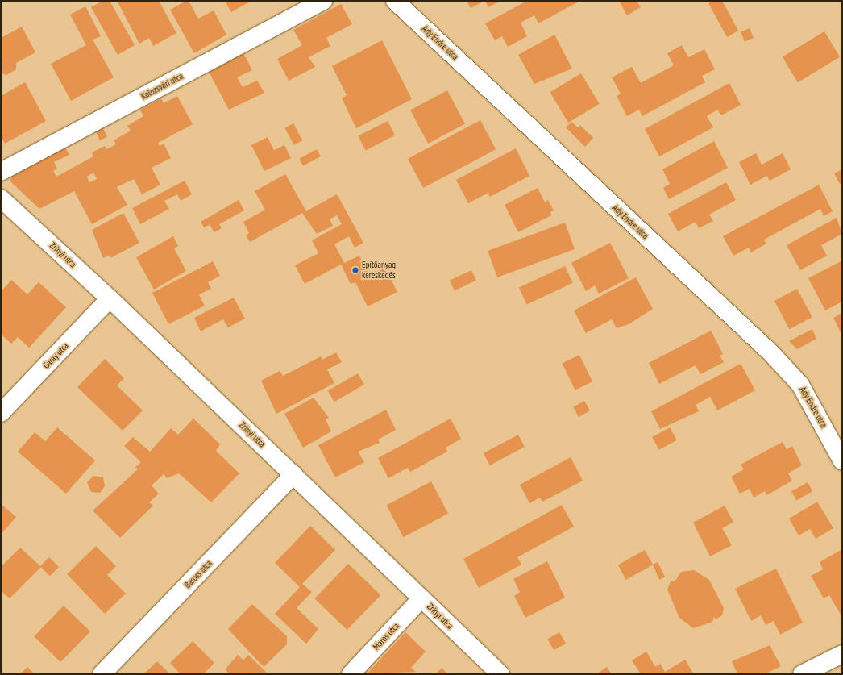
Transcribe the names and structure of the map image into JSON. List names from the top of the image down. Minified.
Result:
{"streets":{"street":["Ady Endre utca","Kolozsvári utca","Zrínyi utca","Garay utca","Baross utca","Maros utca"]},"crossings":[["Zrínyi utca","Garay utca"],["Zrínyi utca","Baross utca"],["Zrínyi utca","Maros utca"]],"places":["Építőanyag kereskedés"]}
